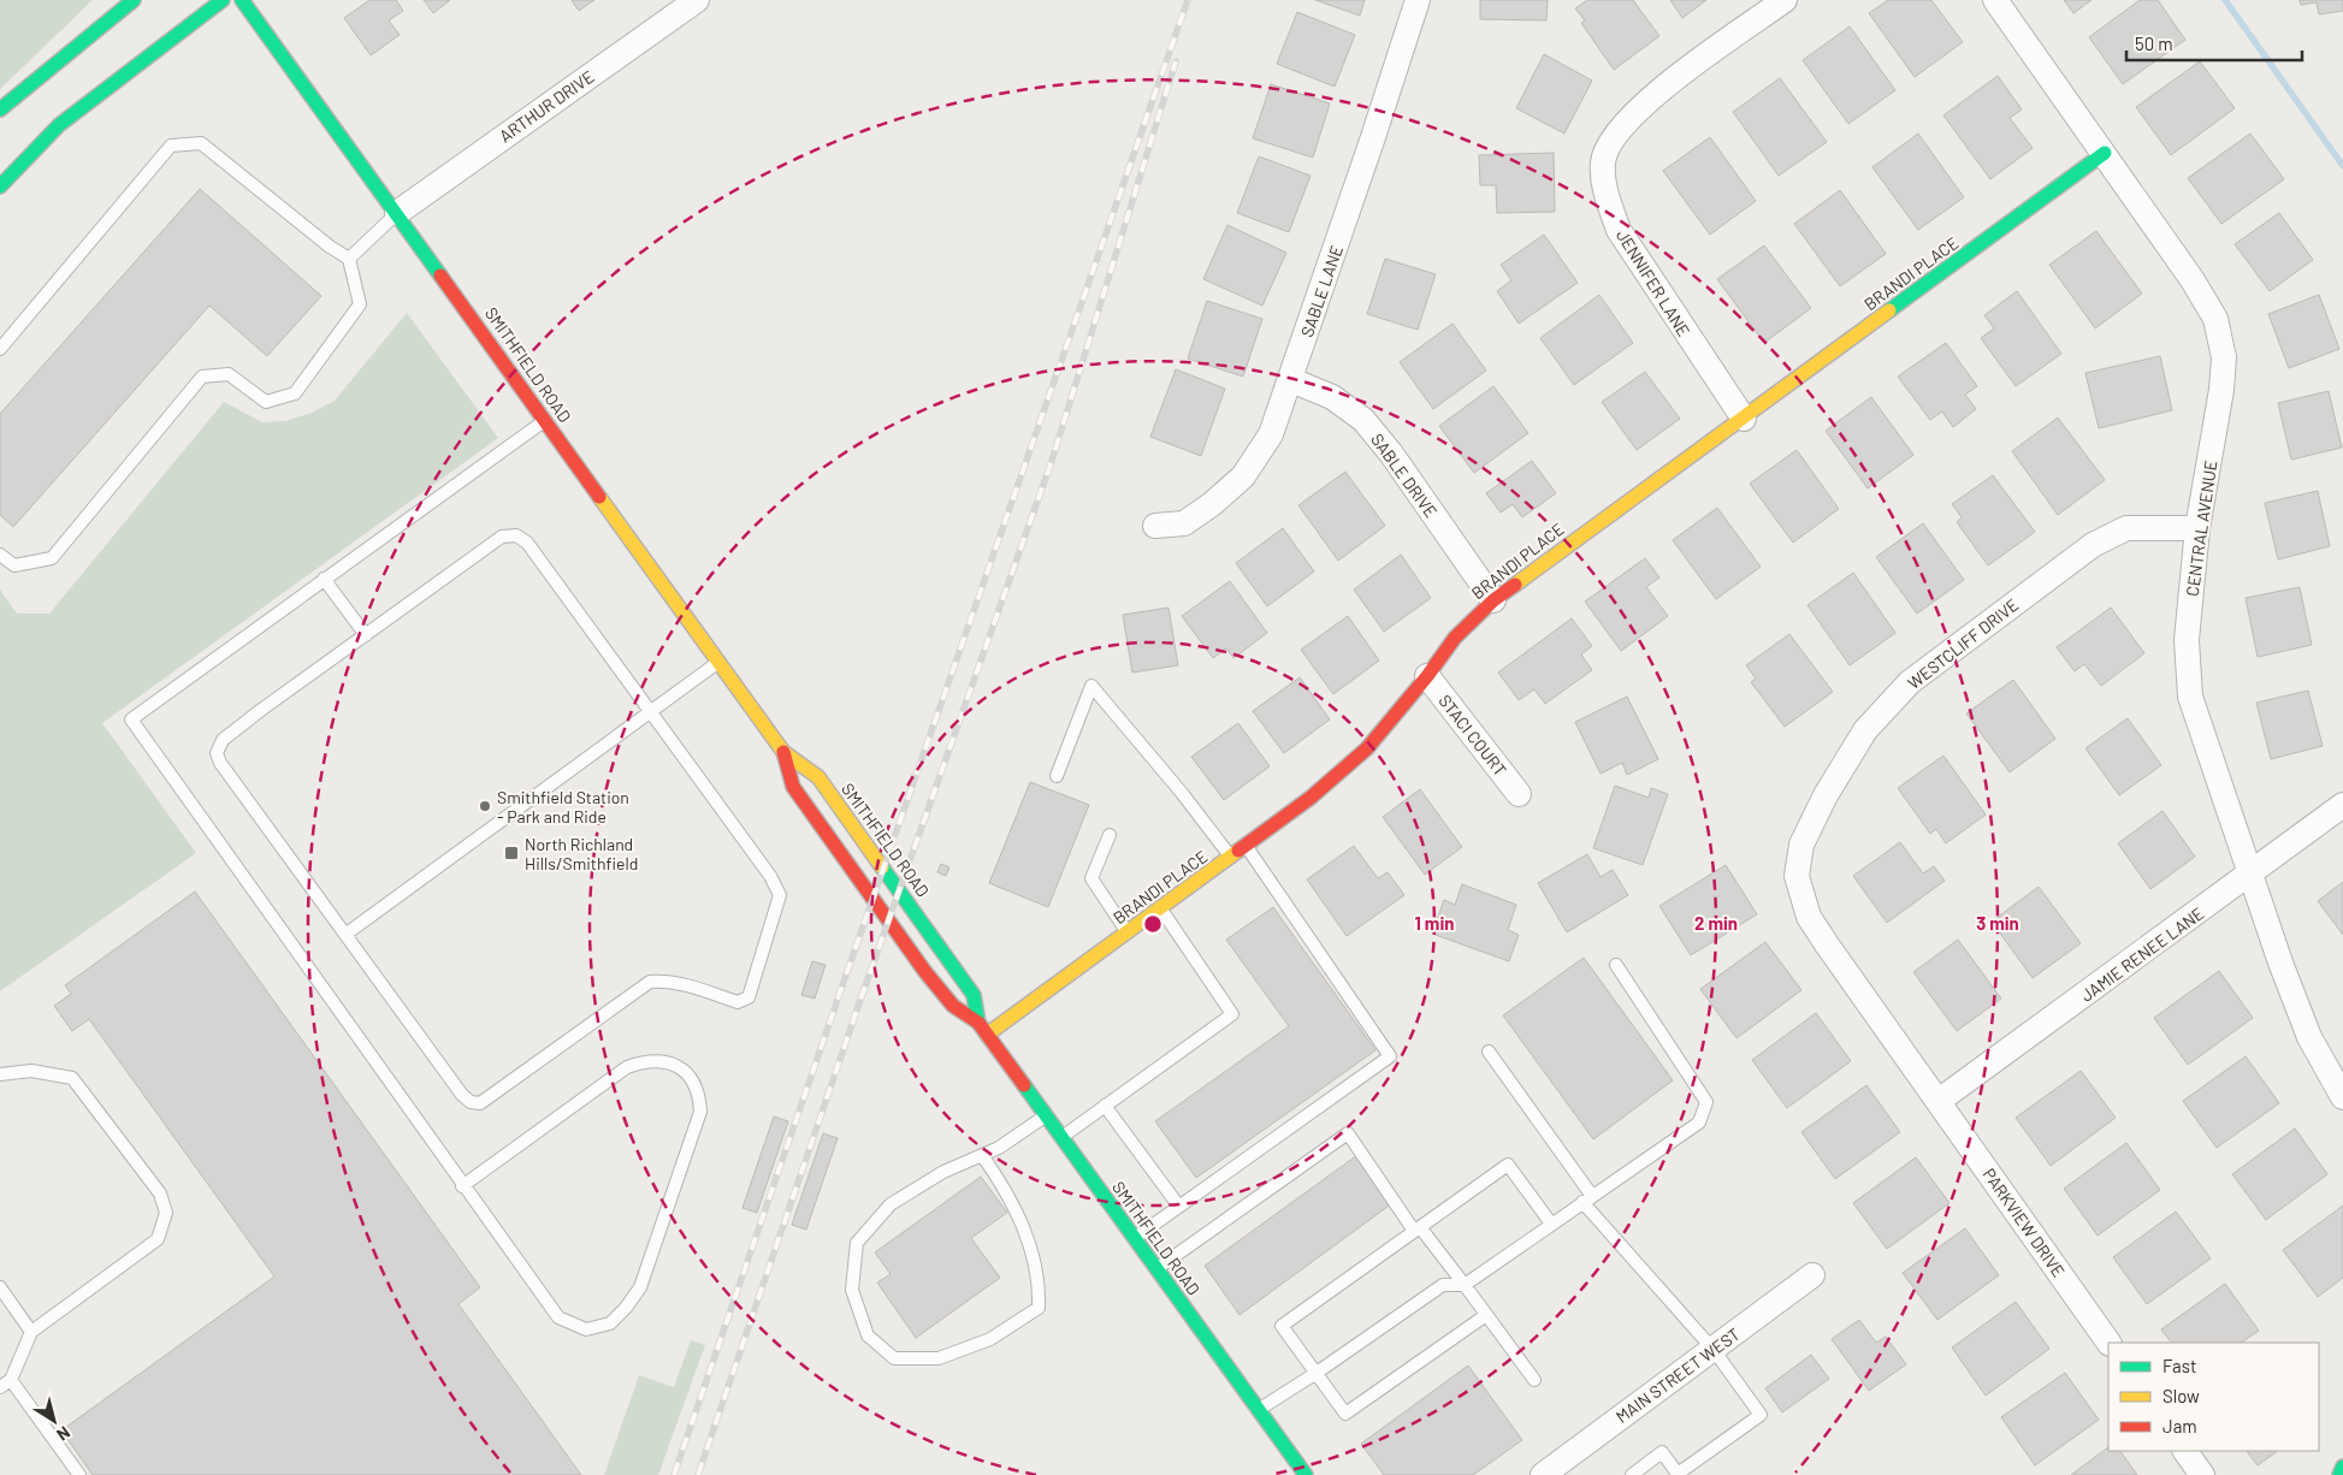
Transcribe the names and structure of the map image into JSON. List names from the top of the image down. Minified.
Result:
{"streets":{"main road":["BRANDI PLACE","SMITHFIELD ROAD"],"street":["ARTHUR DRIVE","JENNIFER LANE","SABLE LANE","SABLE DRIVE","CENTRAL AVENUE","WESTCLIFF DRIVE","STACI COURT","JAMIE RENEE LANE","PARKVIEW DRIVE","MAIN STREET WEST"]},"crossings":[["ARTHUR DRIVE","SMITHFIELD ROAD"],["BRANDI PLACE","JENNIFER LANE"],["BRANDI PLACE","SMITHFIELD ROAD"],["BRANDI PLACE","SABLE DRIVE"],["BRANDI PLACE","CENTRAL AVENUE"],["BRANDI PLACE","STACI COURT"],["SABLE LANE","SABLE DRIVE"],["CENTRAL AVENUE","WESTCLIFF DRIVE"],["CENTRAL AVENUE","JAMIE RENEE LANE"],["WESTCLIFF DRIVE","JAMIE RENEE LANE"],["WESTCLIFF DRIVE","PARKVIEW DRIVE"],["JAMIE RENEE LANE","PARKVIEW DRIVE"]],"places":{"other":["Smithfield Station - Park and Ride"],"transit":["North Richland Hills/Smithfield"]},"legend":["Fast","Slow","Jam"],"scale_bar":"50 m","north":"bottom right","rings":["1 min","2 min","3 min"]}
